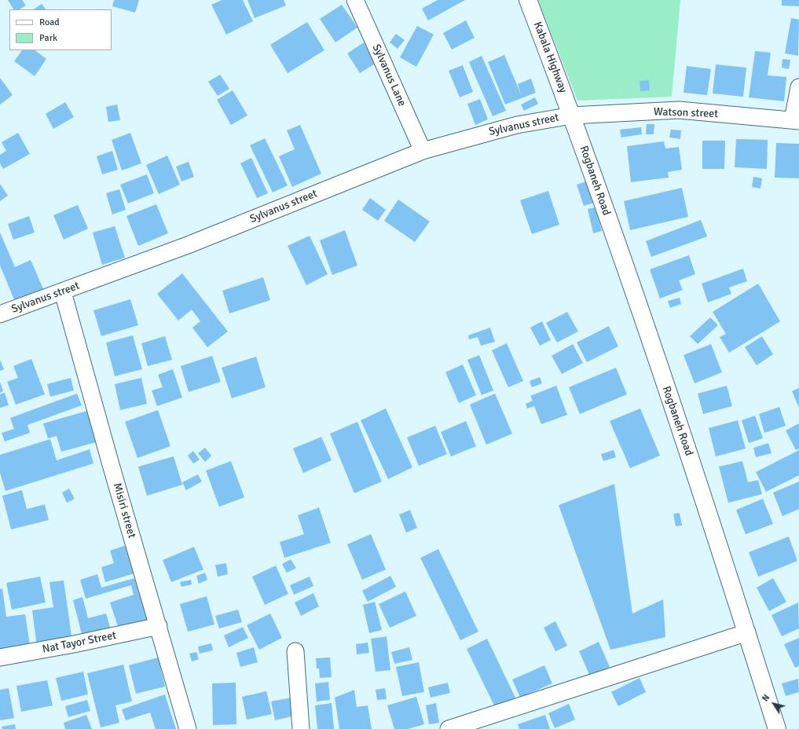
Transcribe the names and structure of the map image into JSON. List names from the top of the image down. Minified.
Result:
{"streets":{"main road":["Kabala Highway","Rogbaneh Road"],"street":["Sylvanus Lane","Watson street","Sylvanus street","Misiri street","Nat Tayor Street"]},"crossings":[["Kabala Highway","Watson street"],["Kabala Highway","Sylvanus street"],["Kabala Highway","Rogbaneh Road"],["Sylvanus Lane","Sylvanus street"],["Watson street","Sylvanus street"],["Watson street","Rogbaneh Road"],["Sylvanus street","Rogbaneh Road"],["Sylvanus street","Misiri street"],["Misiri street","Nat Tayor Street"]],"legend":["Road","Park"],"north":"top left"}
